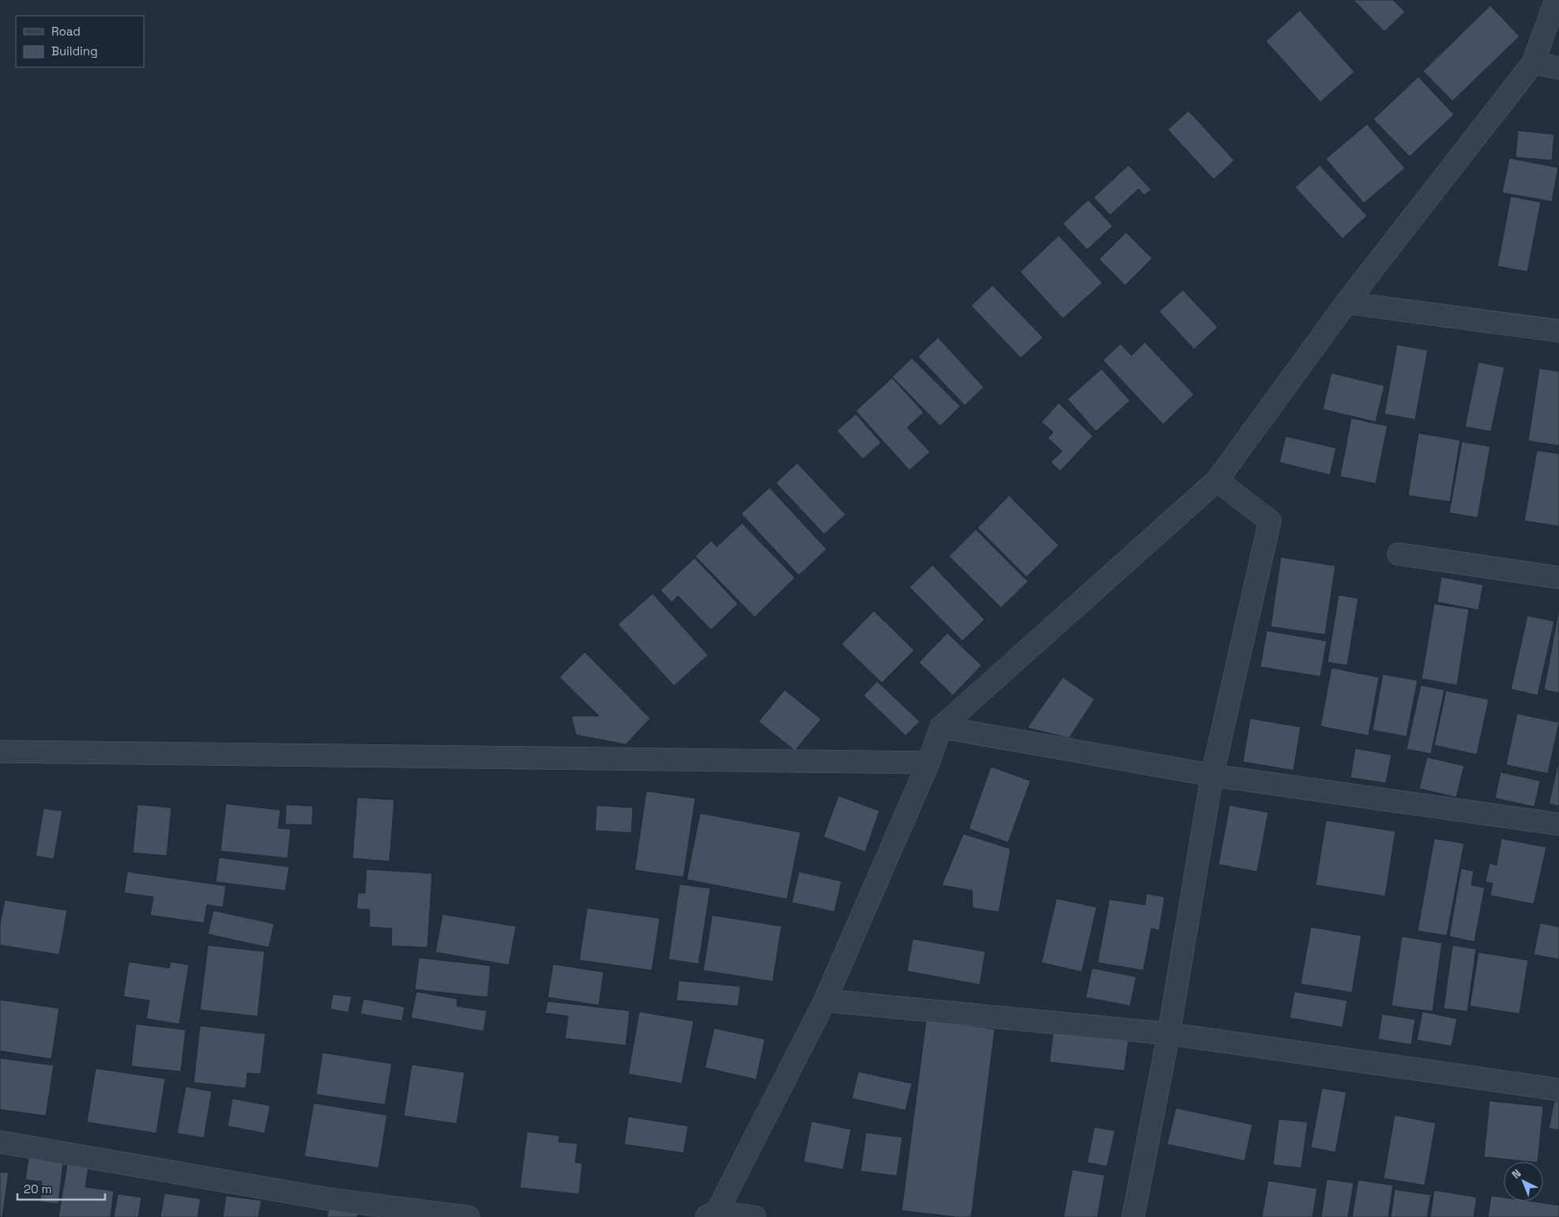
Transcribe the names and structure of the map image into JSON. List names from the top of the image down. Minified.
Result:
{"legend":["Road","Building"],"scale_bar":"20 m","north":"top left"}
